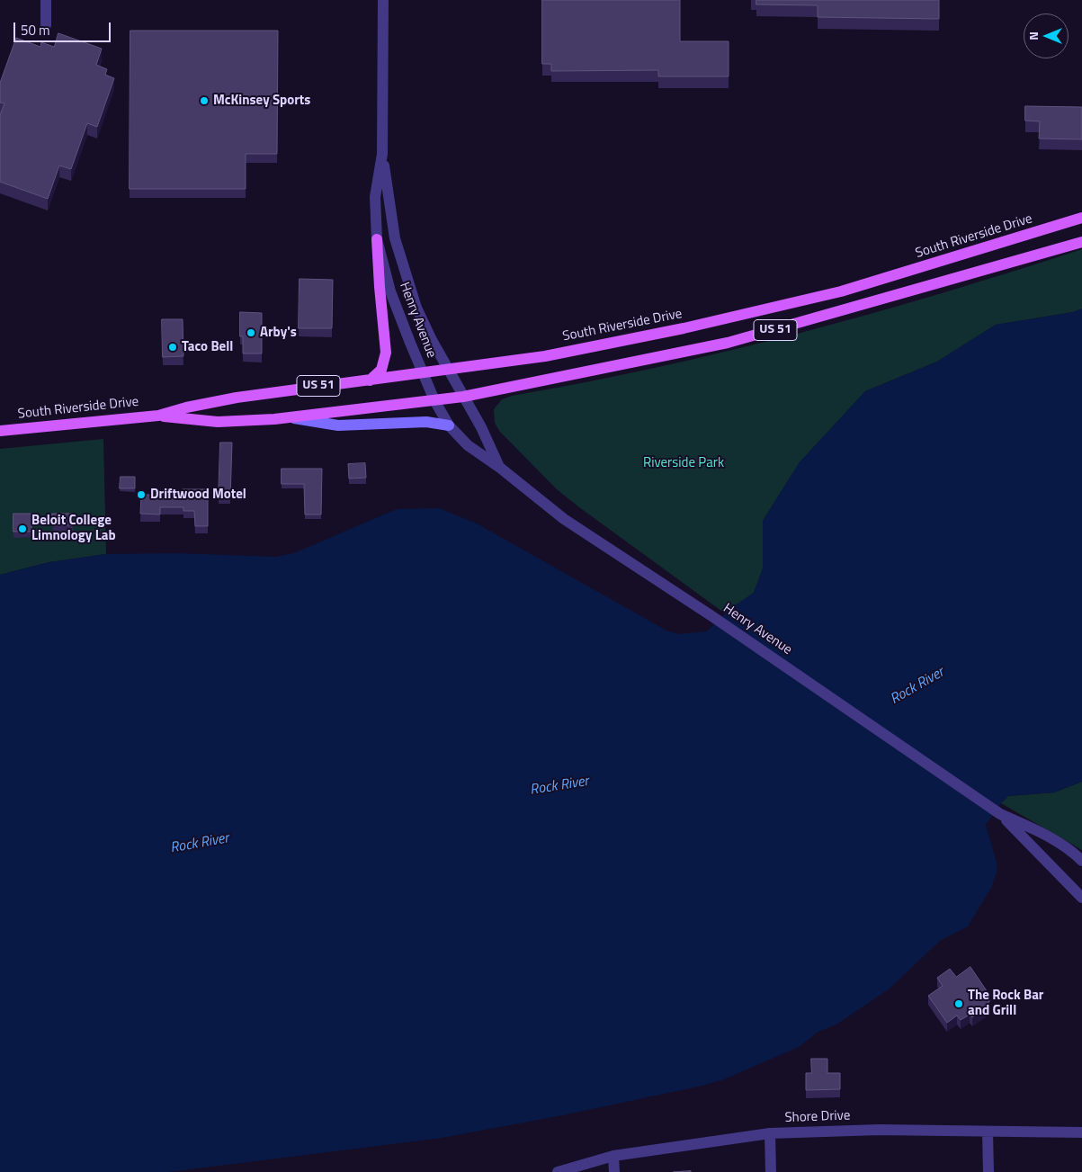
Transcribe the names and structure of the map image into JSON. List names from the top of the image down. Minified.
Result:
{"streets":{"main road":["South Riverside Drive","US 51"],"street":["Henry Avenue","Shore Drive"]},"crossings":[["South Riverside Drive","Henry Avenue"]],"water":["Rock River"],"parks":["Riverside Park"],"places":["McKinsey Sports","Arby's","Taco Bell","Driftwood Motel","Beloit College Limnology Lab","The Rock Bar and Grill"],"scale_bar":"50 m","north":"left"}
